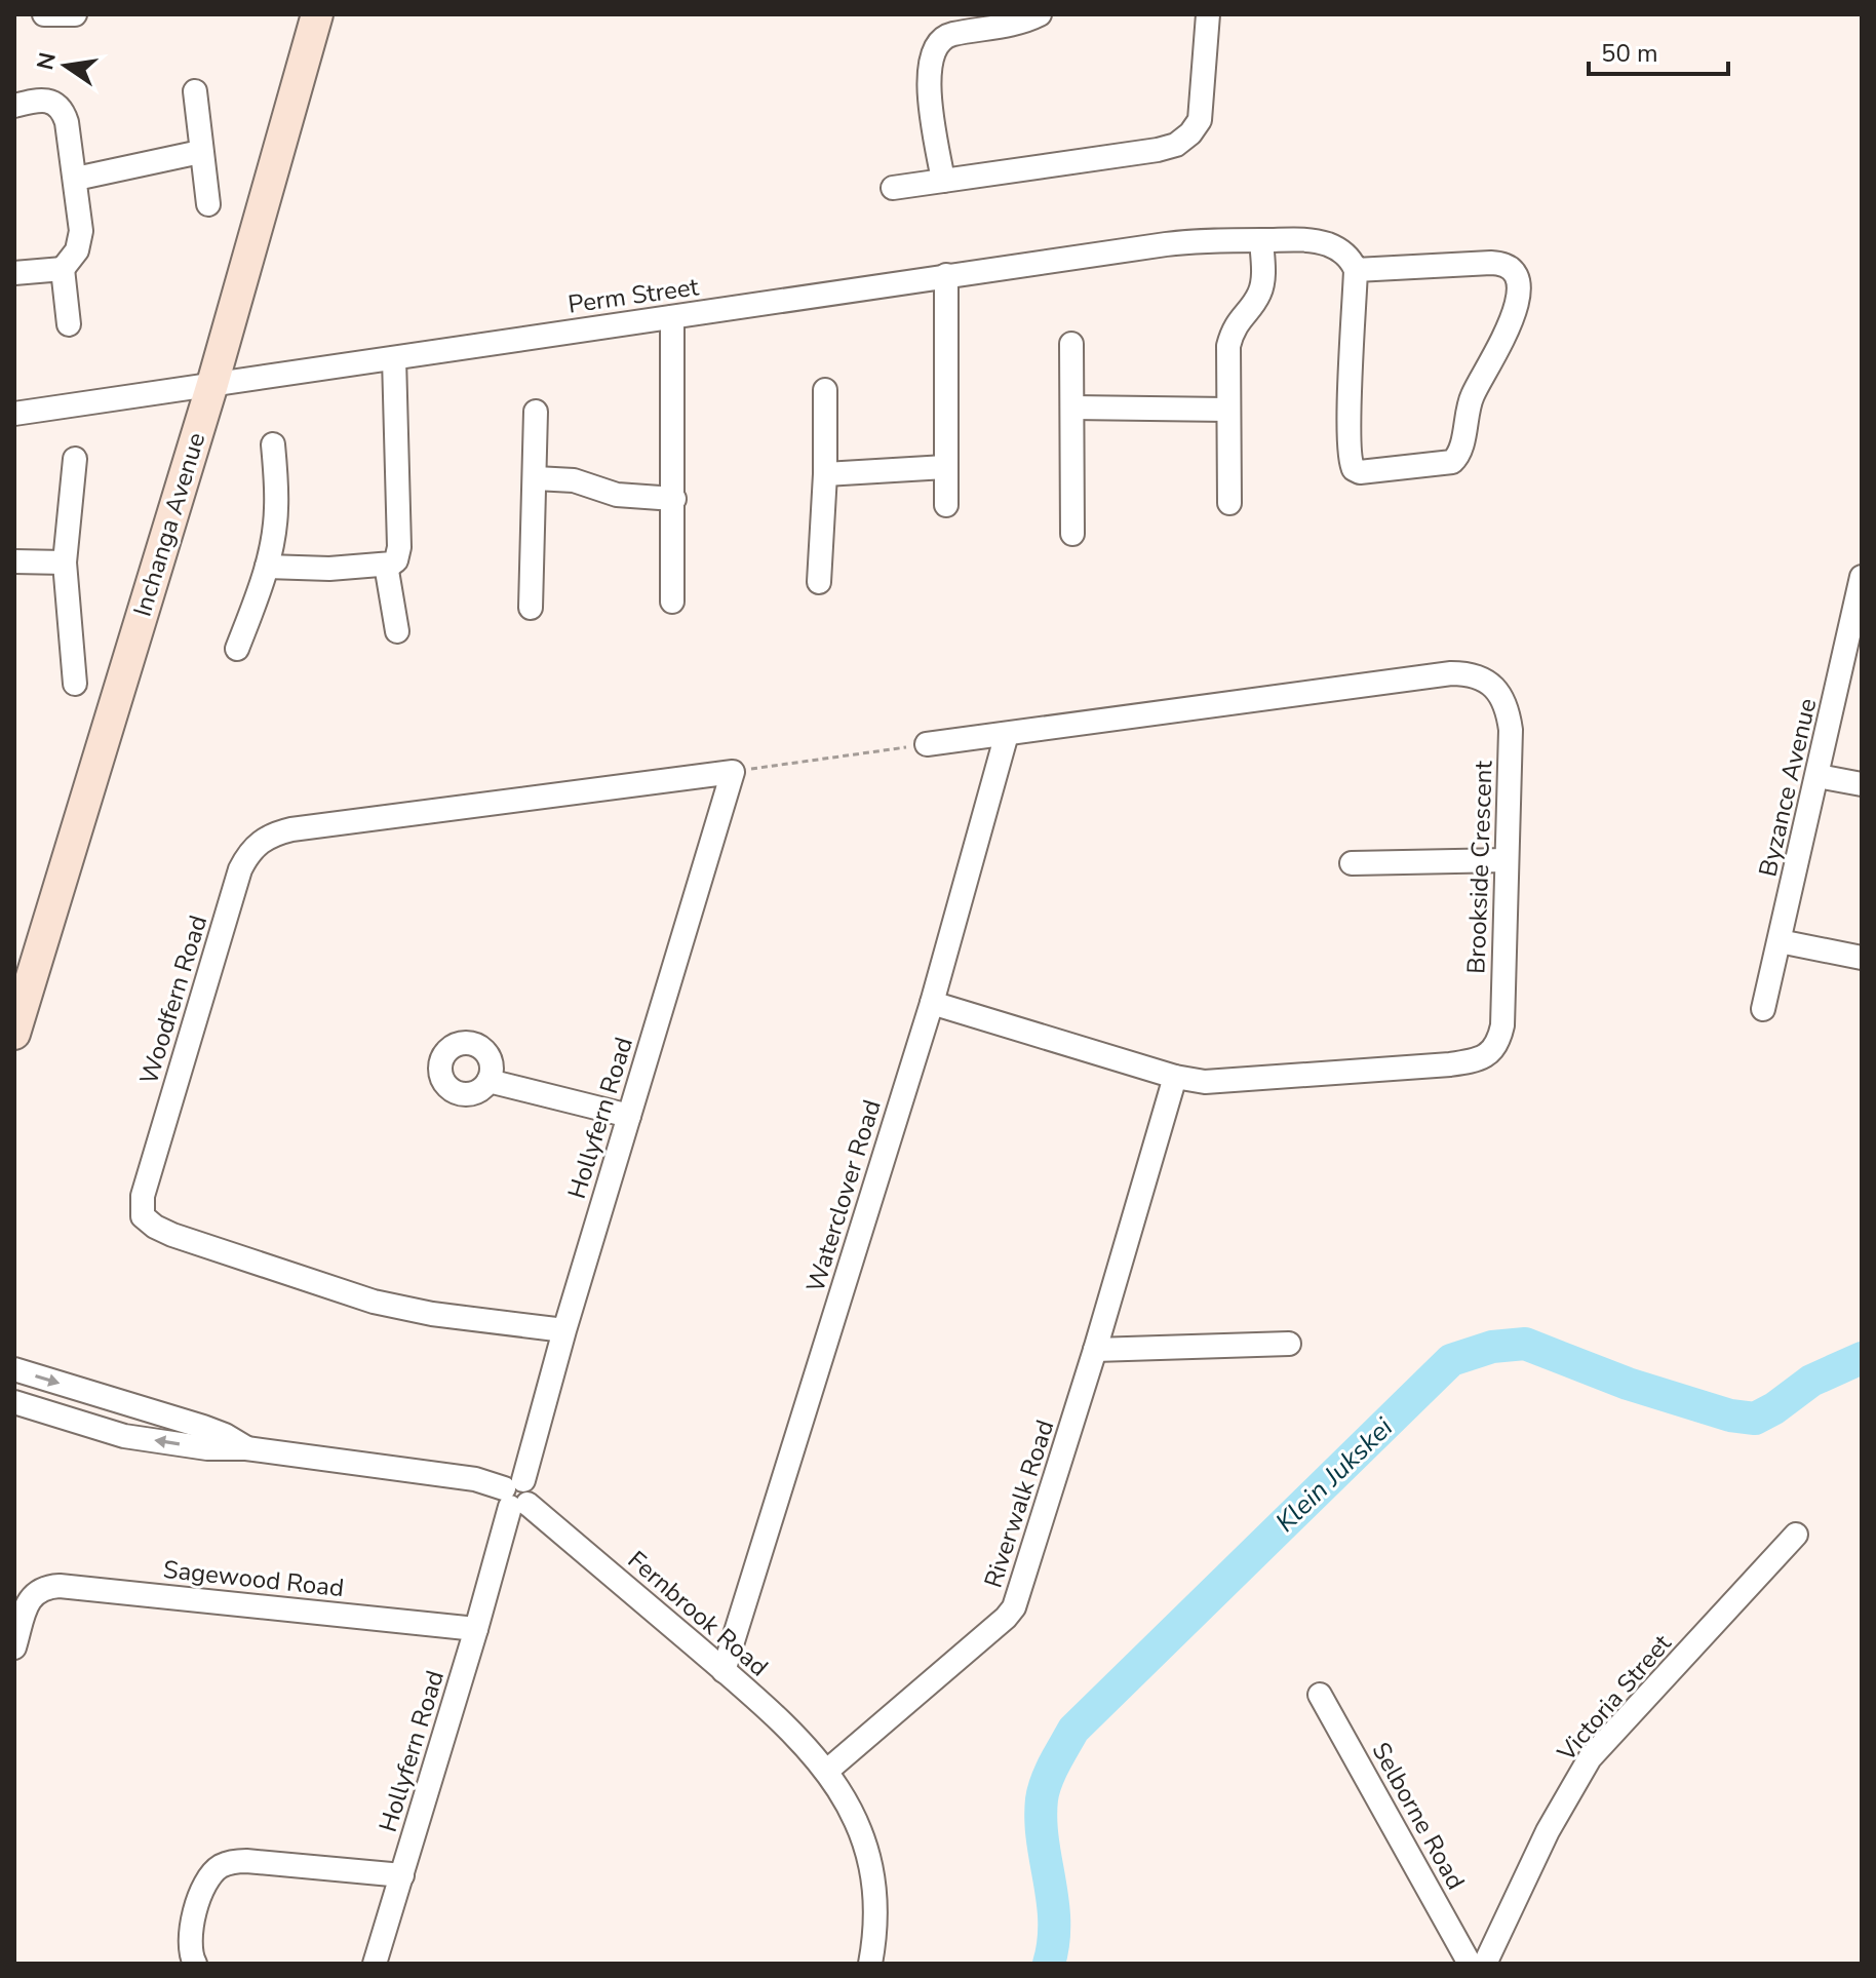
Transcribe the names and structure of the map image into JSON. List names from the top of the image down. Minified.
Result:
{"streets":{"street":["Perm Street","Inchanga Avenue","Byzance Avenue","Brookside Crescent","Woodfern Road","Hollyfern Road","Waterclover Road","Riverwalk Road","Sagewood Road","Fernbrook Road","Victoria Street","Selborne Road"]},"crossings":[["Perm Street","Inchanga Avenue"],["Brookside Crescent","Waterclover Road"],["Brookside Crescent","Riverwalk Road"],["Woodfern Road","Hollyfern Road"],["Hollyfern Road","Sagewood Road"],["Hollyfern Road","Fernbrook Road"],["Waterclover Road","Fernbrook Road"],["Riverwalk Road","Fernbrook Road"]],"water":["Klein Jukskei"],"scale_bar":"50 m","north":"left"}
